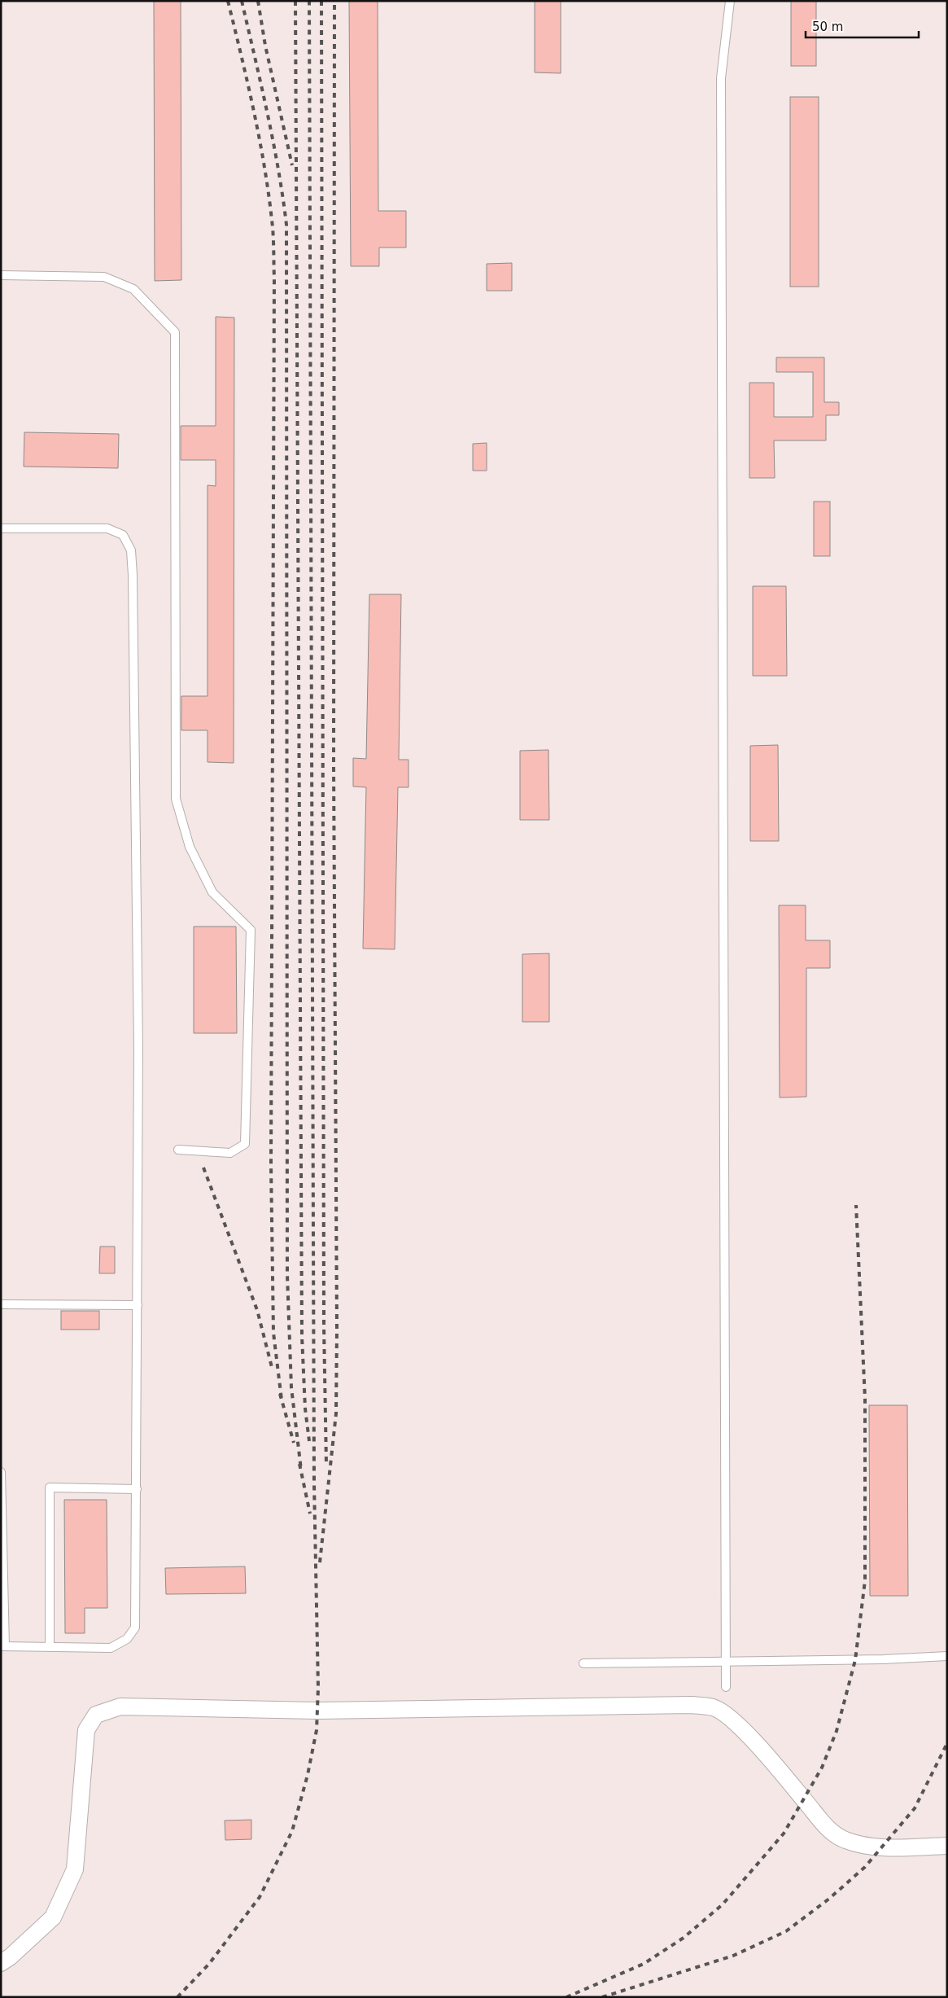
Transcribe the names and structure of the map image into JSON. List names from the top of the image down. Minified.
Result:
{"scale_bar":"50 m"}
